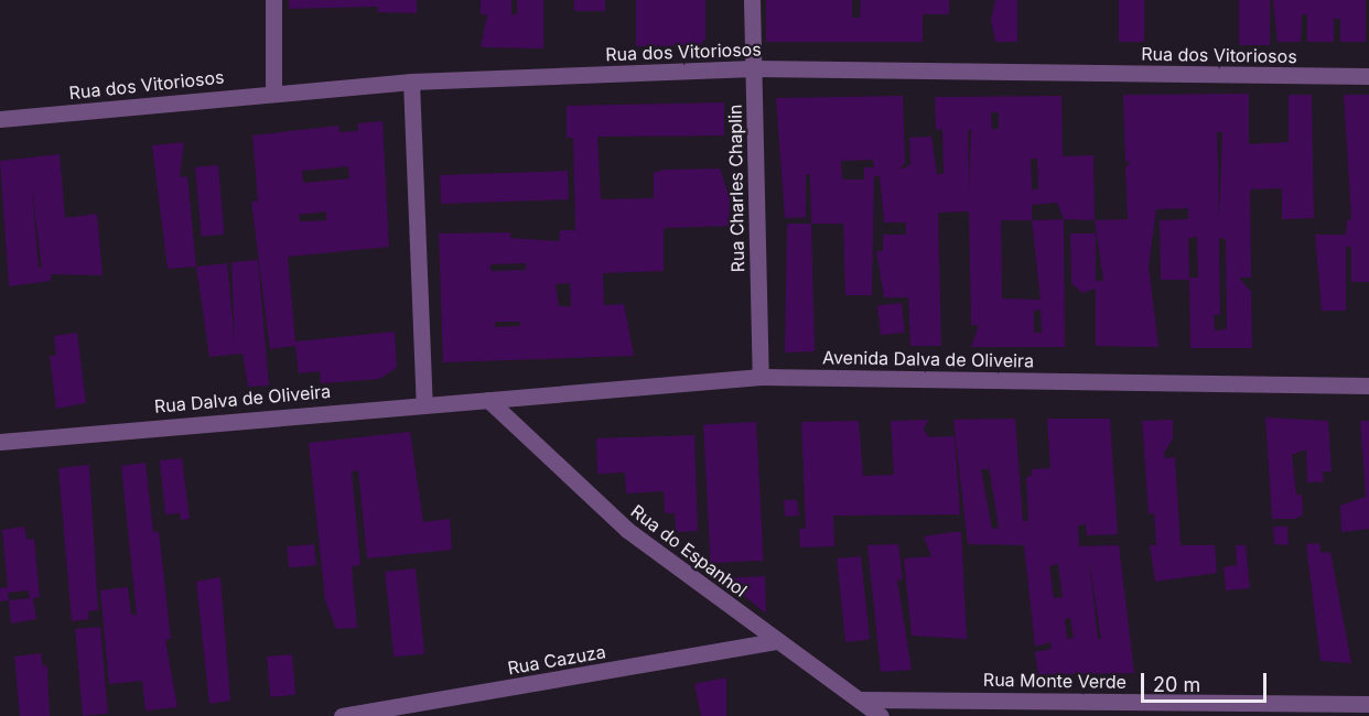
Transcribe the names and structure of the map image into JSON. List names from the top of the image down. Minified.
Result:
{"streets":{"street":["Rua dos Vitoriosos","Rua Charles Chaplin","Avenida Dalva de Oliveira","Rua Dalva de Oliveira","Rua do Espanhol","Rua Cazuza","Rua Monte Verde"]},"crossings":[["Rua dos Vitoriosos","Rua Charles Chaplin"],["Rua Charles Chaplin","Avenida Dalva de Oliveira"],["Avenida Dalva de Oliveira","Rua Dalva de Oliveira"],["Avenida Dalva de Oliveira","Rua do Espanhol"],["Rua Dalva de Oliveira","Rua do Espanhol"],["Rua do Espanhol","Rua Cazuza"],["Rua do Espanhol","Rua Monte Verde"]],"scale_bar":"20 m"}
